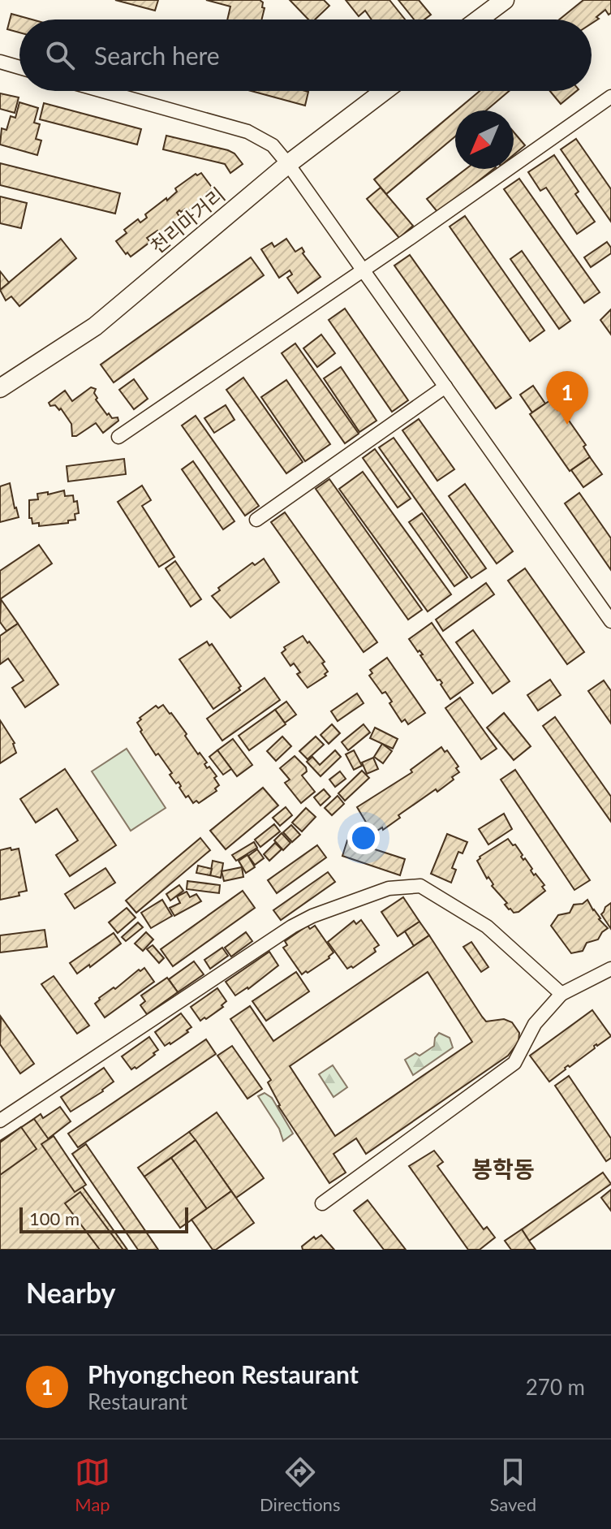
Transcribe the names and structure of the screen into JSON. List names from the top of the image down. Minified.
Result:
{"streets":{"highway":["천리마거리"]},"districts":["봉학동"],"scale_bar":"100 m","north":"bottom left","page":{"search":"Search here","pins":"1","scale":"100 m","heading":"Nearby","list":[{"mark":"1","name":"Phyongcheon Restaurant","note":"Restaurant","value":"270 m"}],"nav":["Map","Directions","Saved"]}}
